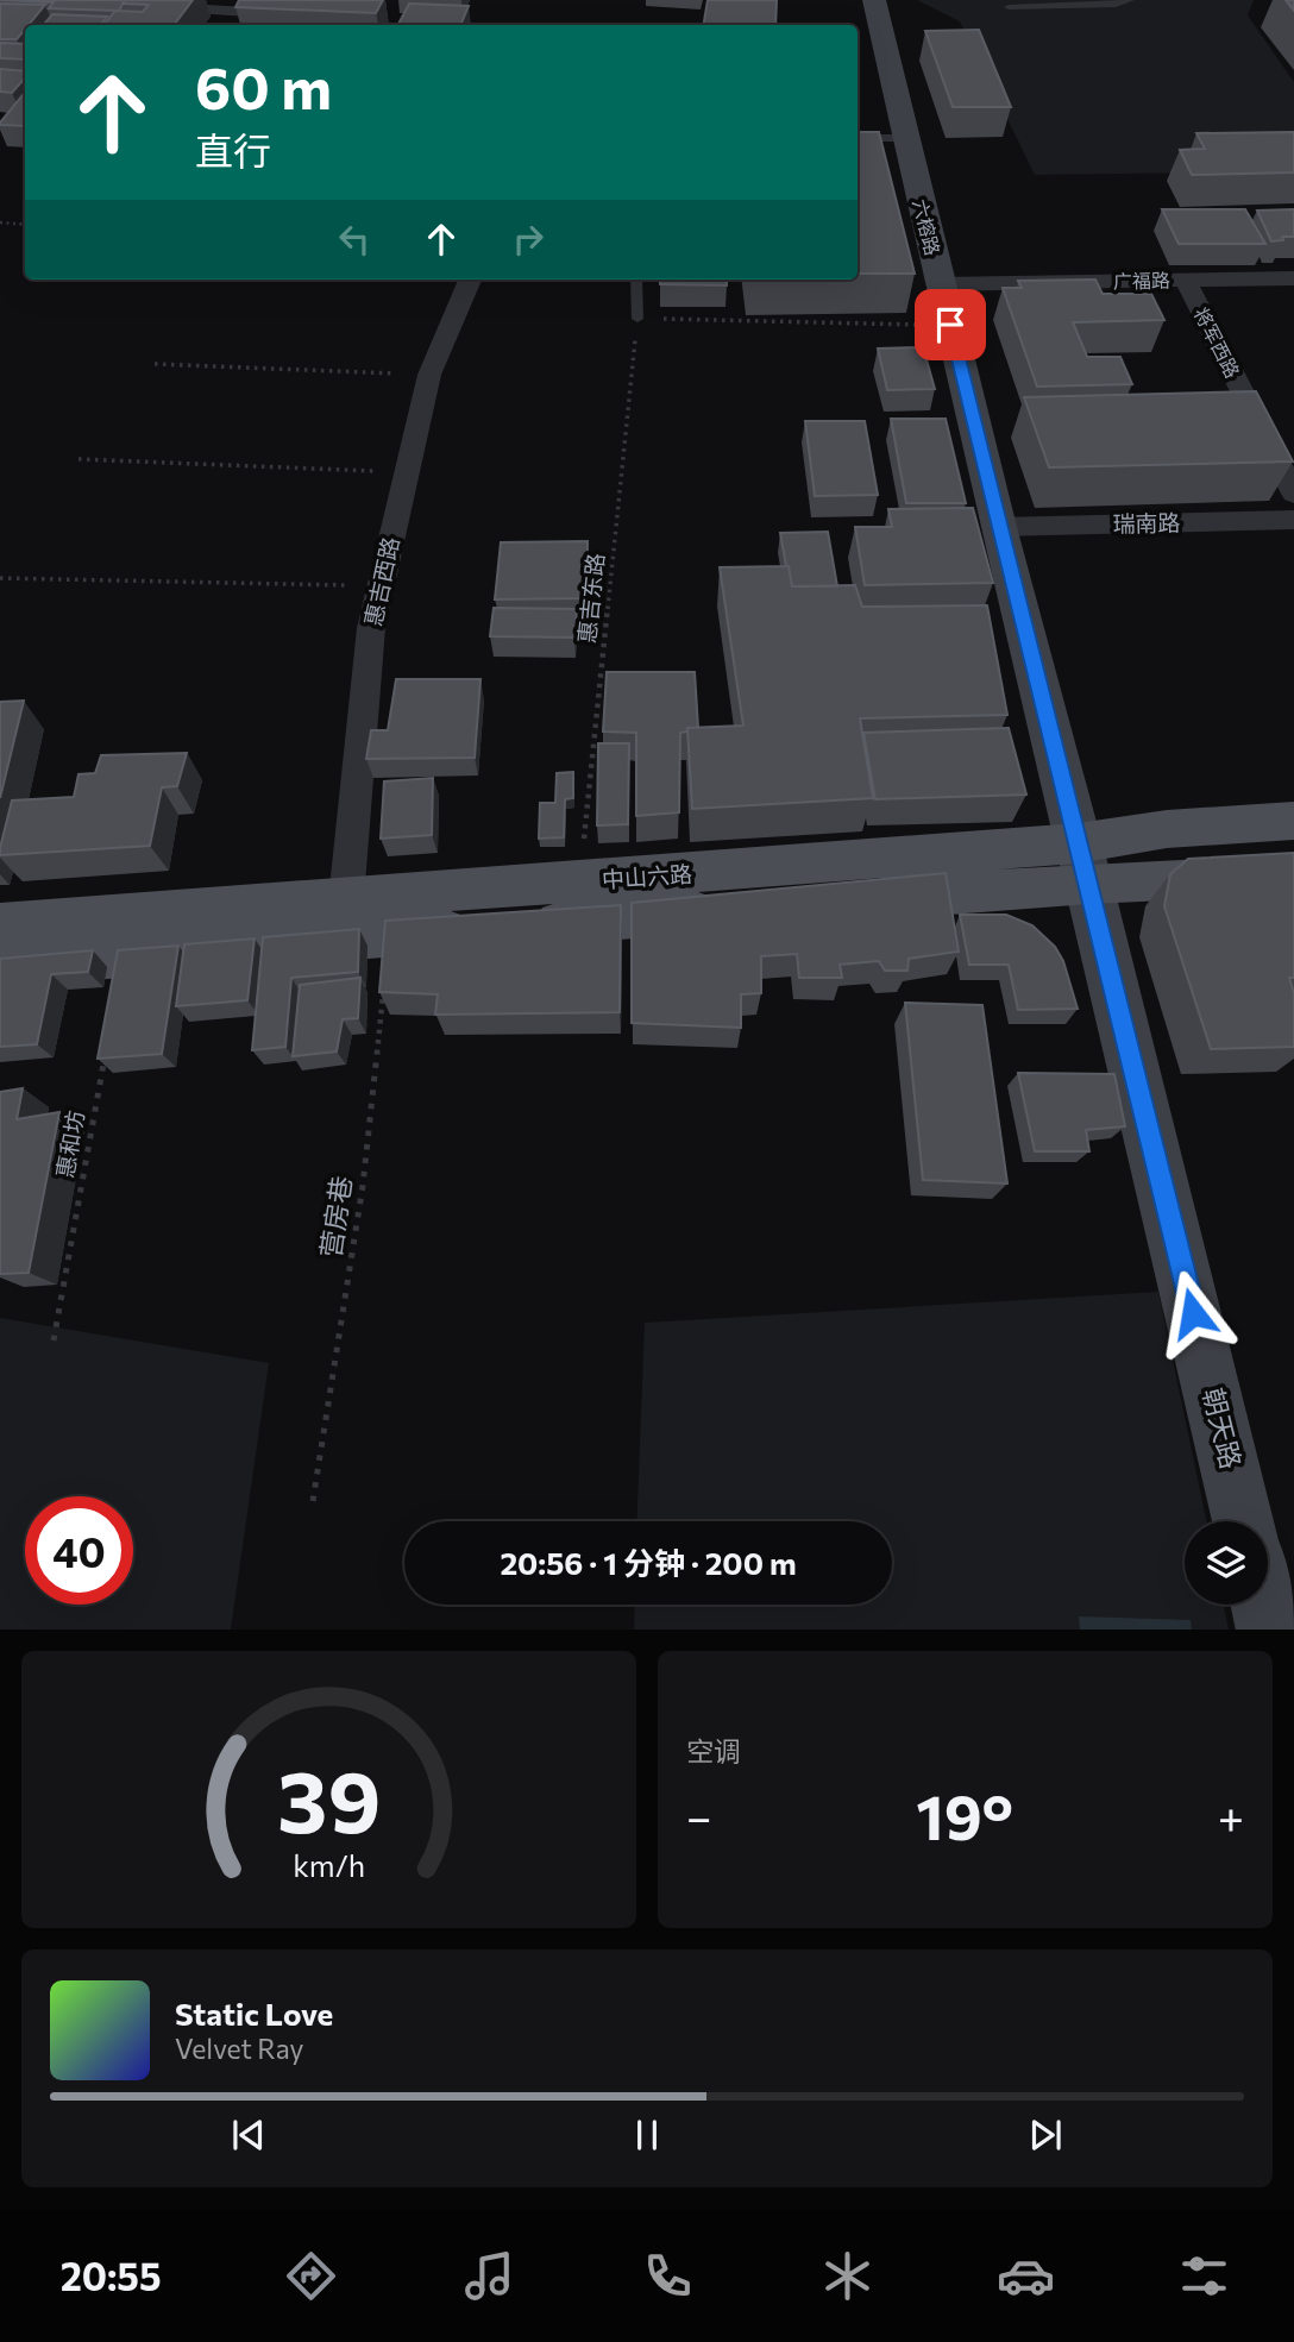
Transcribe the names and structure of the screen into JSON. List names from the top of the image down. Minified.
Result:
{"streets":{"main road":["中山六路"],"street":["六榕路","广福路","将军西路","瑞南路","惠吉西路","朝天路"],"path":["惠吉东路","惠和坊","营房巷"]},"crossings":[["六榕路","广福路"],["六榕路","瑞南路"],["六榕路","中山六路"],["六榕路","朝天路"],["广福路","将军西路"],["惠吉西路","中山六路"],["惠吉东路","中山六路"],["中山六路","营房巷"],["中山六路","朝天路"]],"page":{"turn":["60 m","直行"],"limit":"40","trip":"20:56 · 1 分钟 · 200 m","tile":"空调","heat":["−","19°","+"],"song":["Static Love","Velvet Ray"],"tabs":"20:55","gauge":["39","km/h"]}}
